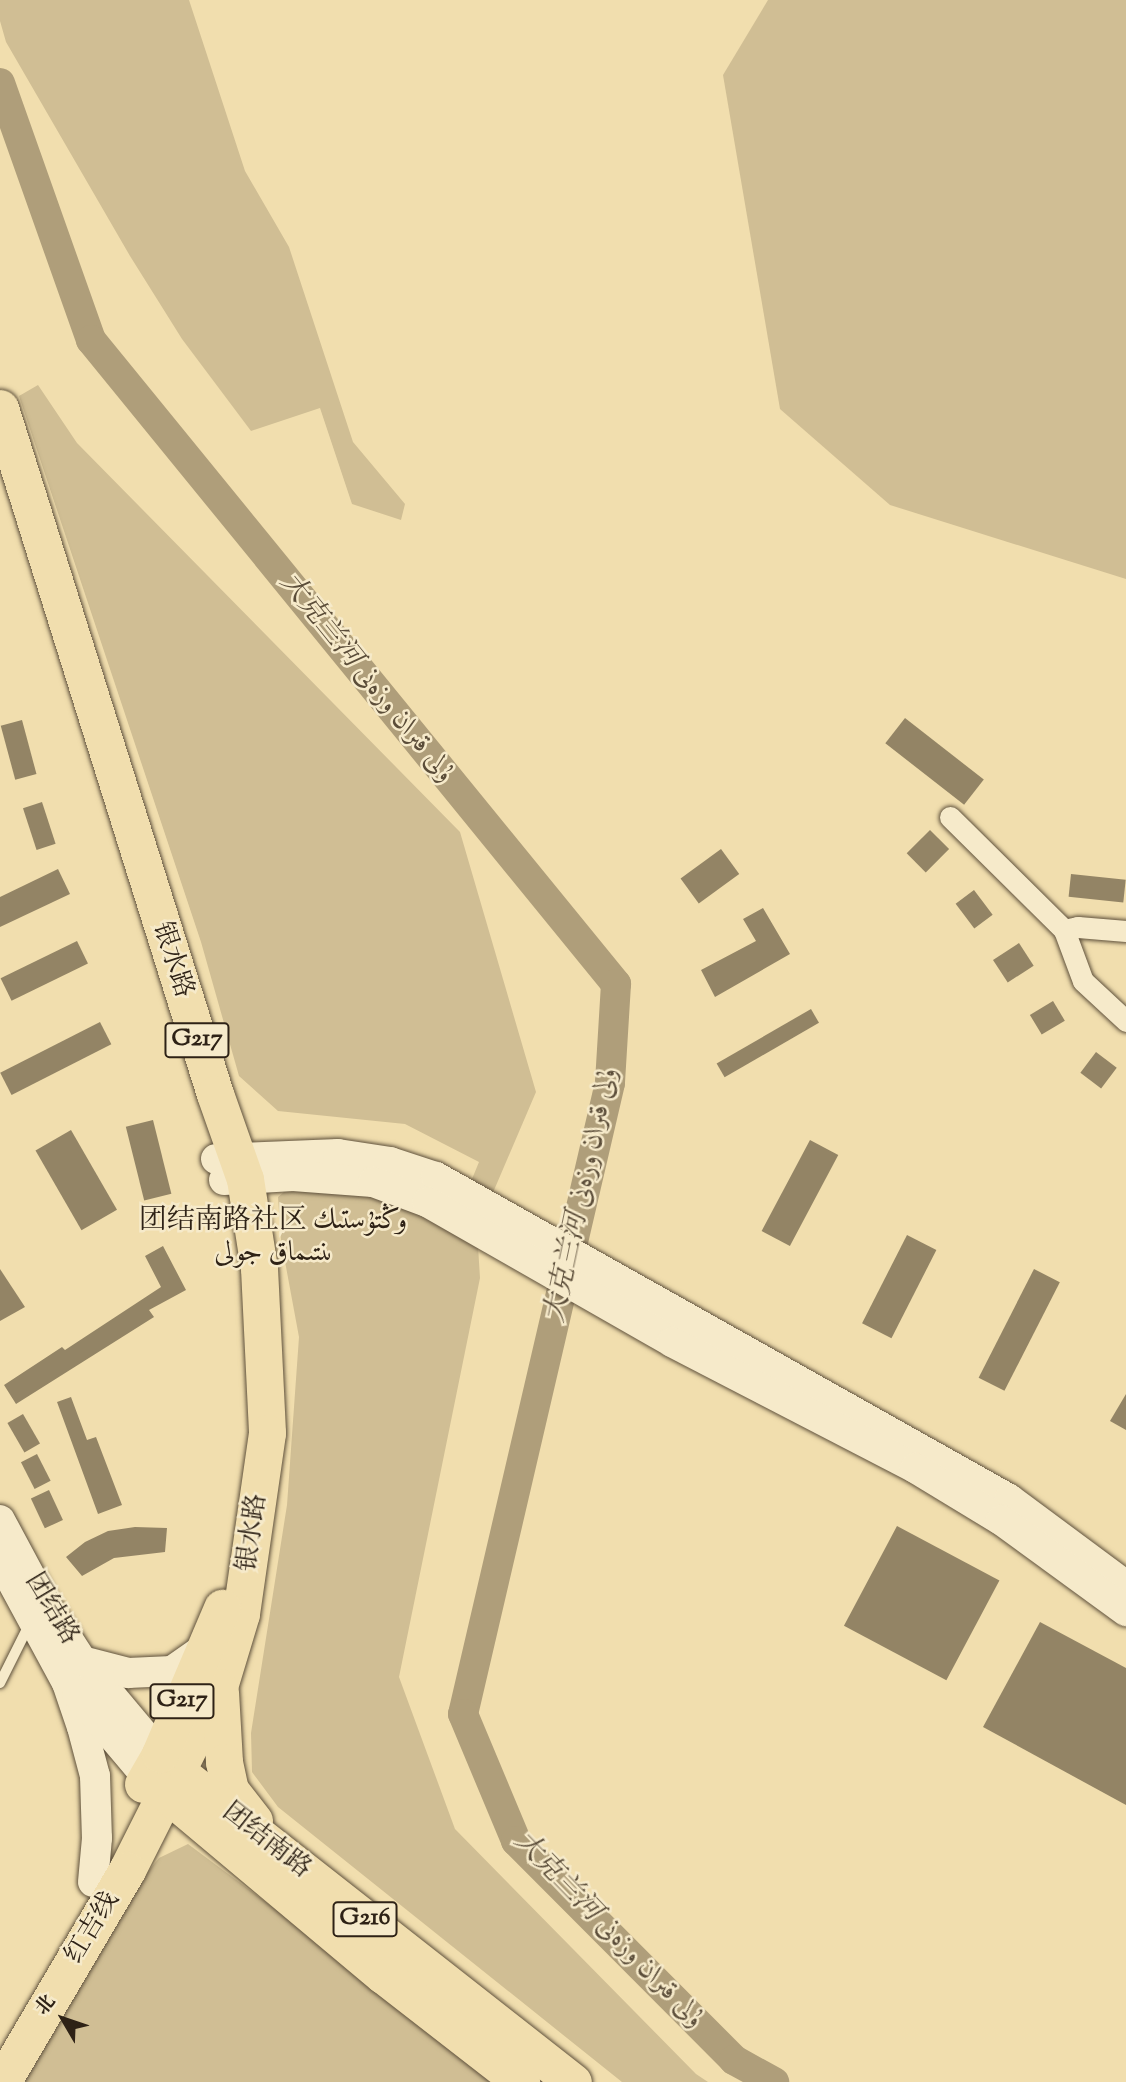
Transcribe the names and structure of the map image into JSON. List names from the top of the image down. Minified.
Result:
{"streets":{"highway":["银水路","G217","团结南路","G216","红吉线"],"main road":["团结路"]},"crossings":[["银水路","G217"],["G217","团结南路"],["G217","红吉线"],["团结南路","红吉线"]],"districts":["团结南路社区 وڭتۇستىك ىنتىماق جولى"],"water":["大克兰河 ۇلى قىران وزەنى"],"north":"top left"}
